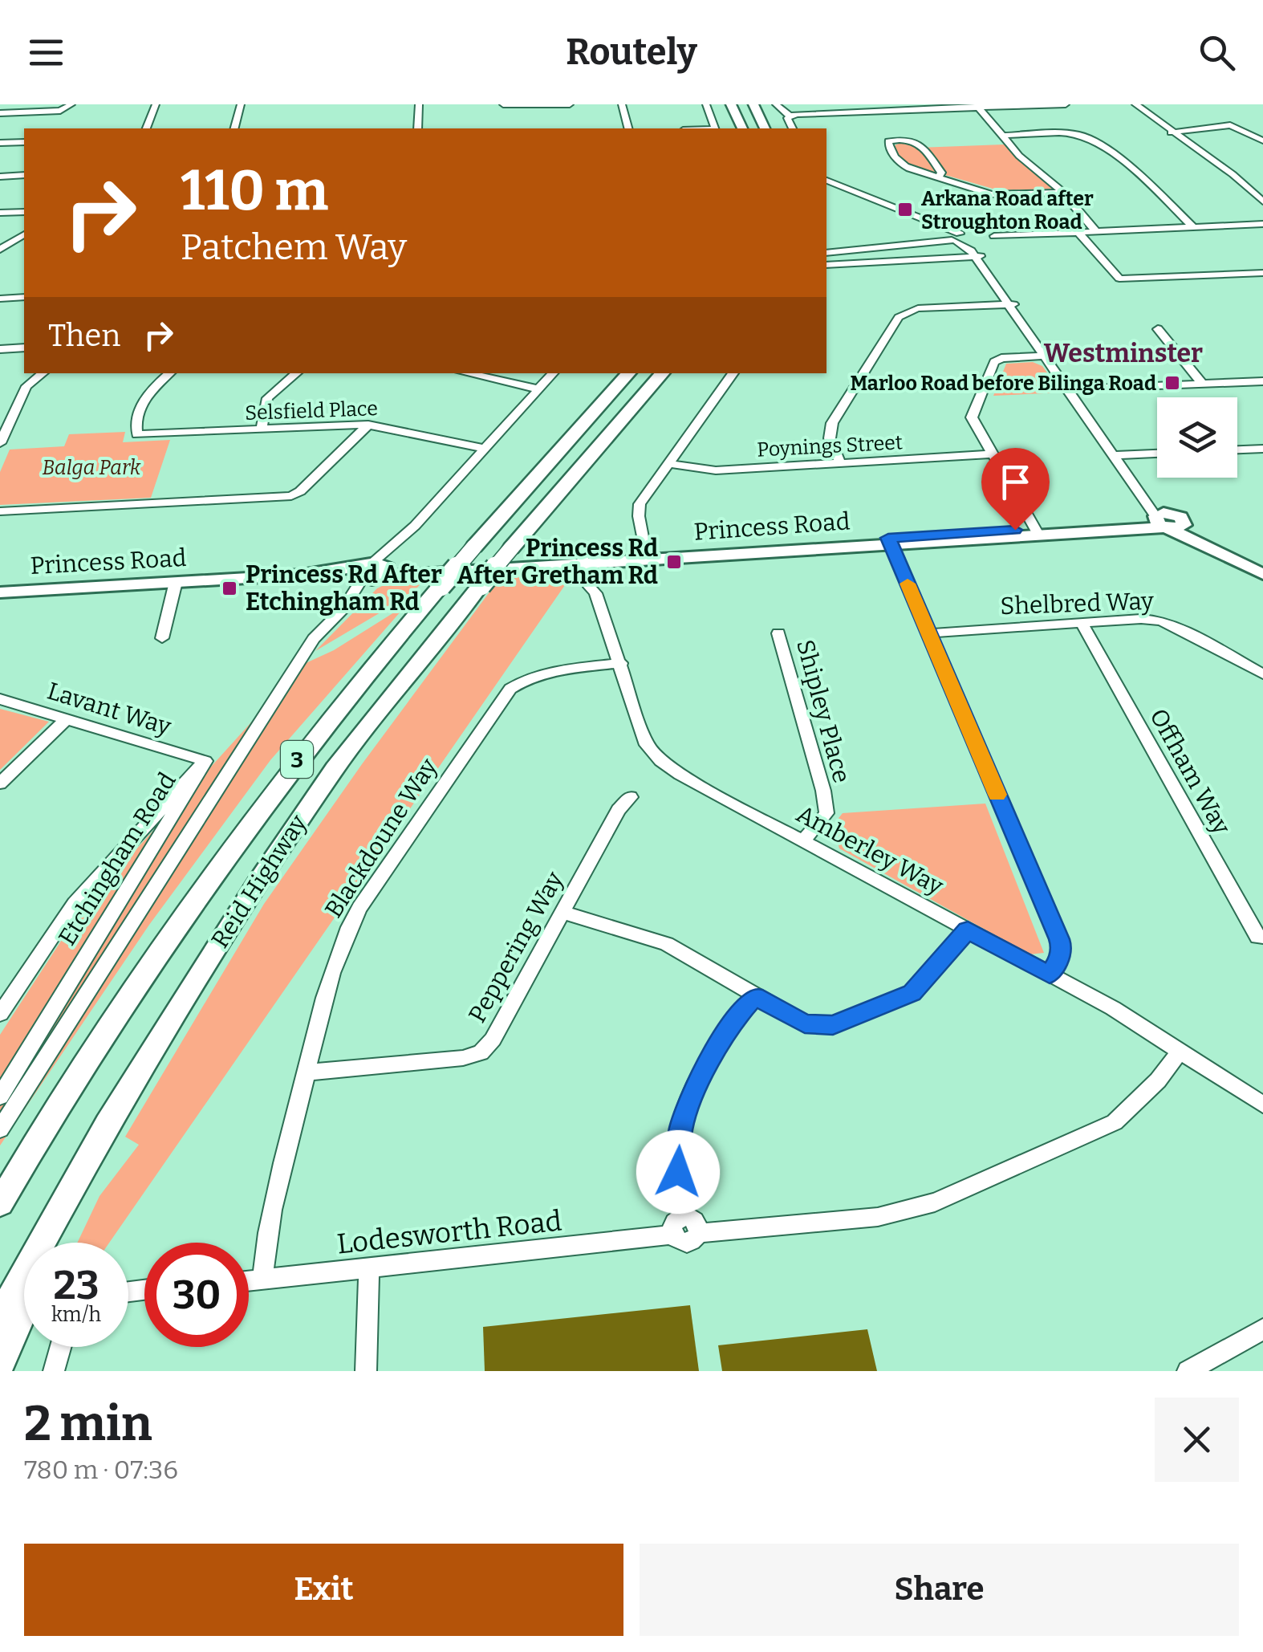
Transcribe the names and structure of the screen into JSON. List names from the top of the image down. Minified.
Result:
{"streets":{"highway":["3","Reid Highway"],"main road":["Princess Road"],"street":["Selsfield Place","Poynings Street","Shelbred Way","Lavant Way","Shipley Place","Offham Way","Blackdoune Way","Amberley Way","Etchingham Road","Peppering Way","Lodesworth Road"]},"crossings":[["Selsfield Place","Etchingham Road"],["Princess Road","Amberley Way"],["Princess Road","Etchingham Road"],["Shelbred Way","Offham Way"],["Lavant Way","Etchingham Road"],["Shipley Place","Amberley Way"],["Blackdoune Way","Amberley Way"],["Blackdoune Way","Peppering Way"],["Blackdoune Way","Lodesworth Road"],["Amberley Way","Lodesworth Road"]],"districts":["Westminster"],"parks":["Balga Park"],"places":{"transit":["Arkana Road after Stroughton Road","Marloo Road before Bilinga Road","Princess Rd After Gretham Rd","Princess Rd After Etchingham Rd"]},"page":{"header":"Routely","turn":["110 m","Patchem Way"],"then":"Then","speed":"23 km/h","limit":"30","heading":["2 min","780 m · 07:36"],"buttons":["Exit","Share"]}}
